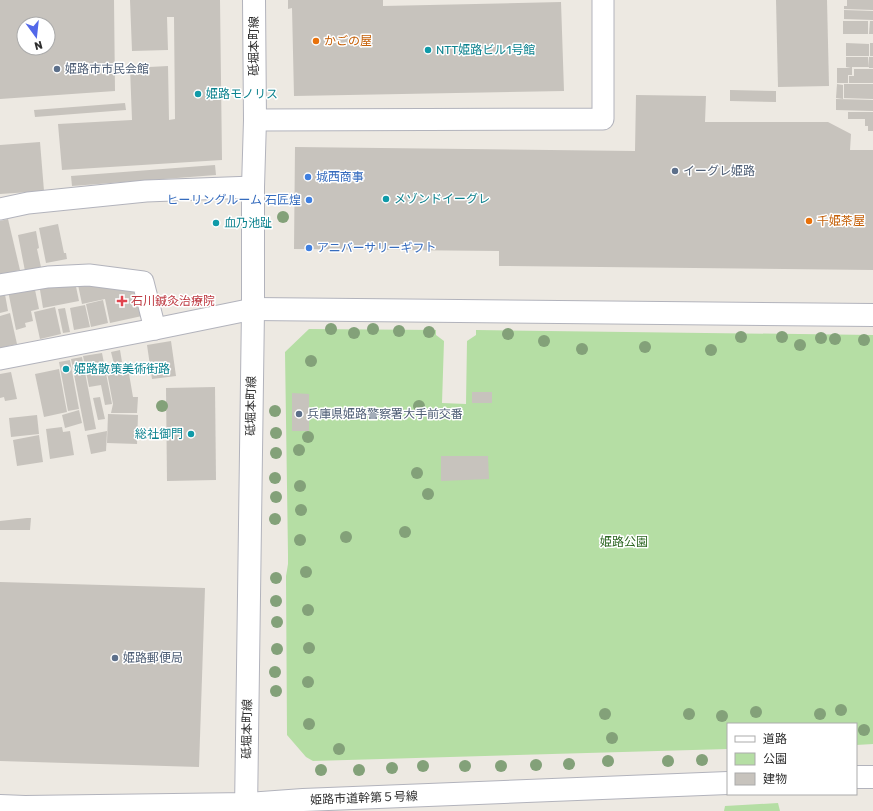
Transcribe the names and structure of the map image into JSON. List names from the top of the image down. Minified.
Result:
{"streets":{"street":["砥堀本町線","姫路市道幹第５号線"]},"crossings":[["砥堀本町線","姫路市道幹第５号線"]],"parks":["姫路公園"],"places":{"other":["かごの屋","NTT姫路ビル1号館","姫路市市民会館","姫路モノリス","イーグレ姫路","城西商事","メゾンドイーグレ","ヒーリングルーム 石匠煌","千姫茶屋","血乃池趾","アニバーサリーギフト","姫路散策美術街路","兵庫県姫路警察署大手前交番","総社御門","姫路郵便局"],"health":["石川鍼灸治療院"]},"legend":["道路","公園","建物"],"north":"bottom"}
